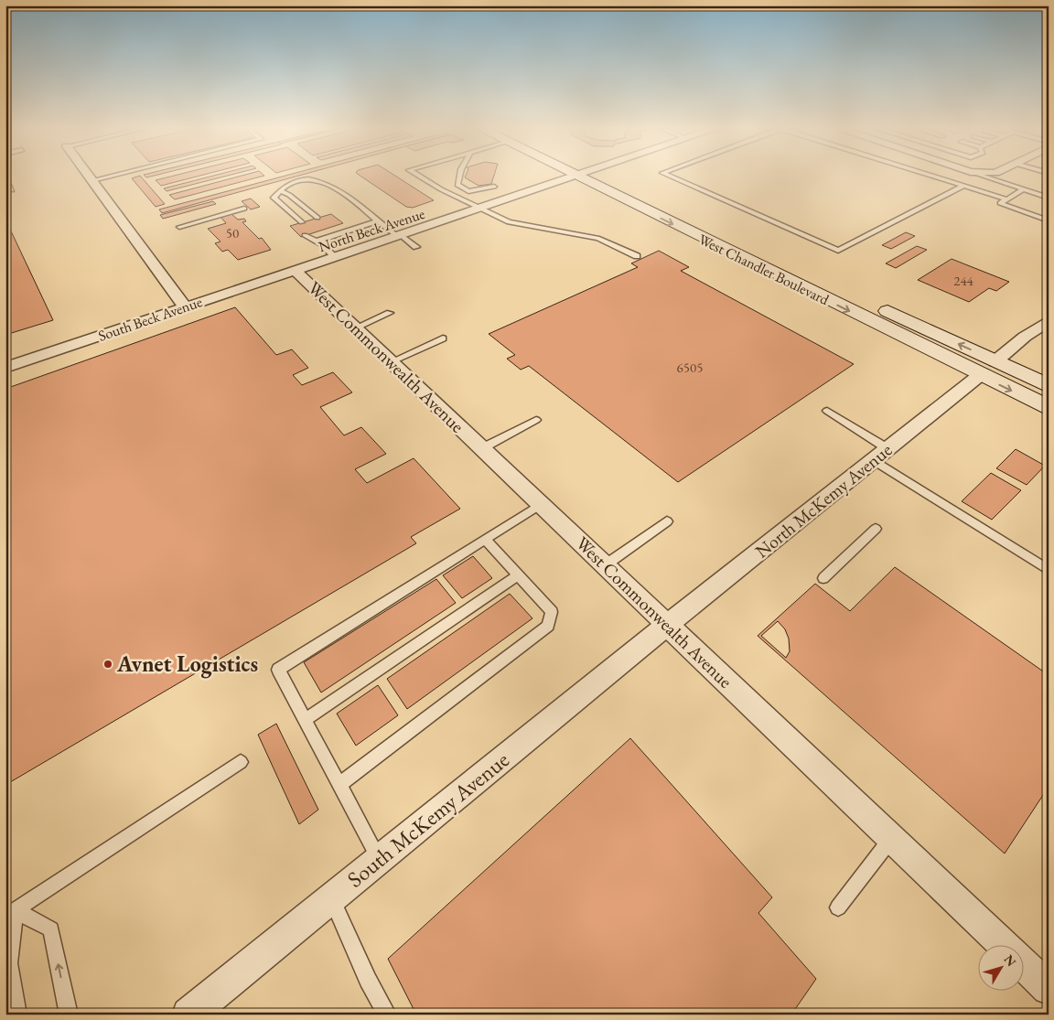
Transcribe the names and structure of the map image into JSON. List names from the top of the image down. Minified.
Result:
{"streets":{"main road":["West Chandler Boulevard"],"street":["North Beck Avenue","South Beck Avenue","West Commonwealth Avenue","North McKemy Avenue","South McKemy Avenue"]},"crossings":[["North Beck Avenue","West Chandler Boulevard"],["North Beck Avenue","South Beck Avenue"],["North Beck Avenue","West Commonwealth Avenue"],["West Chandler Boulevard","North McKemy Avenue"],["South Beck Avenue","West Commonwealth Avenue"],["West Commonwealth Avenue","North McKemy Avenue"],["West Commonwealth Avenue","South McKemy Avenue"],["North McKemy Avenue","South McKemy Avenue"]],"places":["Avnet Logistics"],"house_numbers":["50","244","6505"],"north":"top right"}
